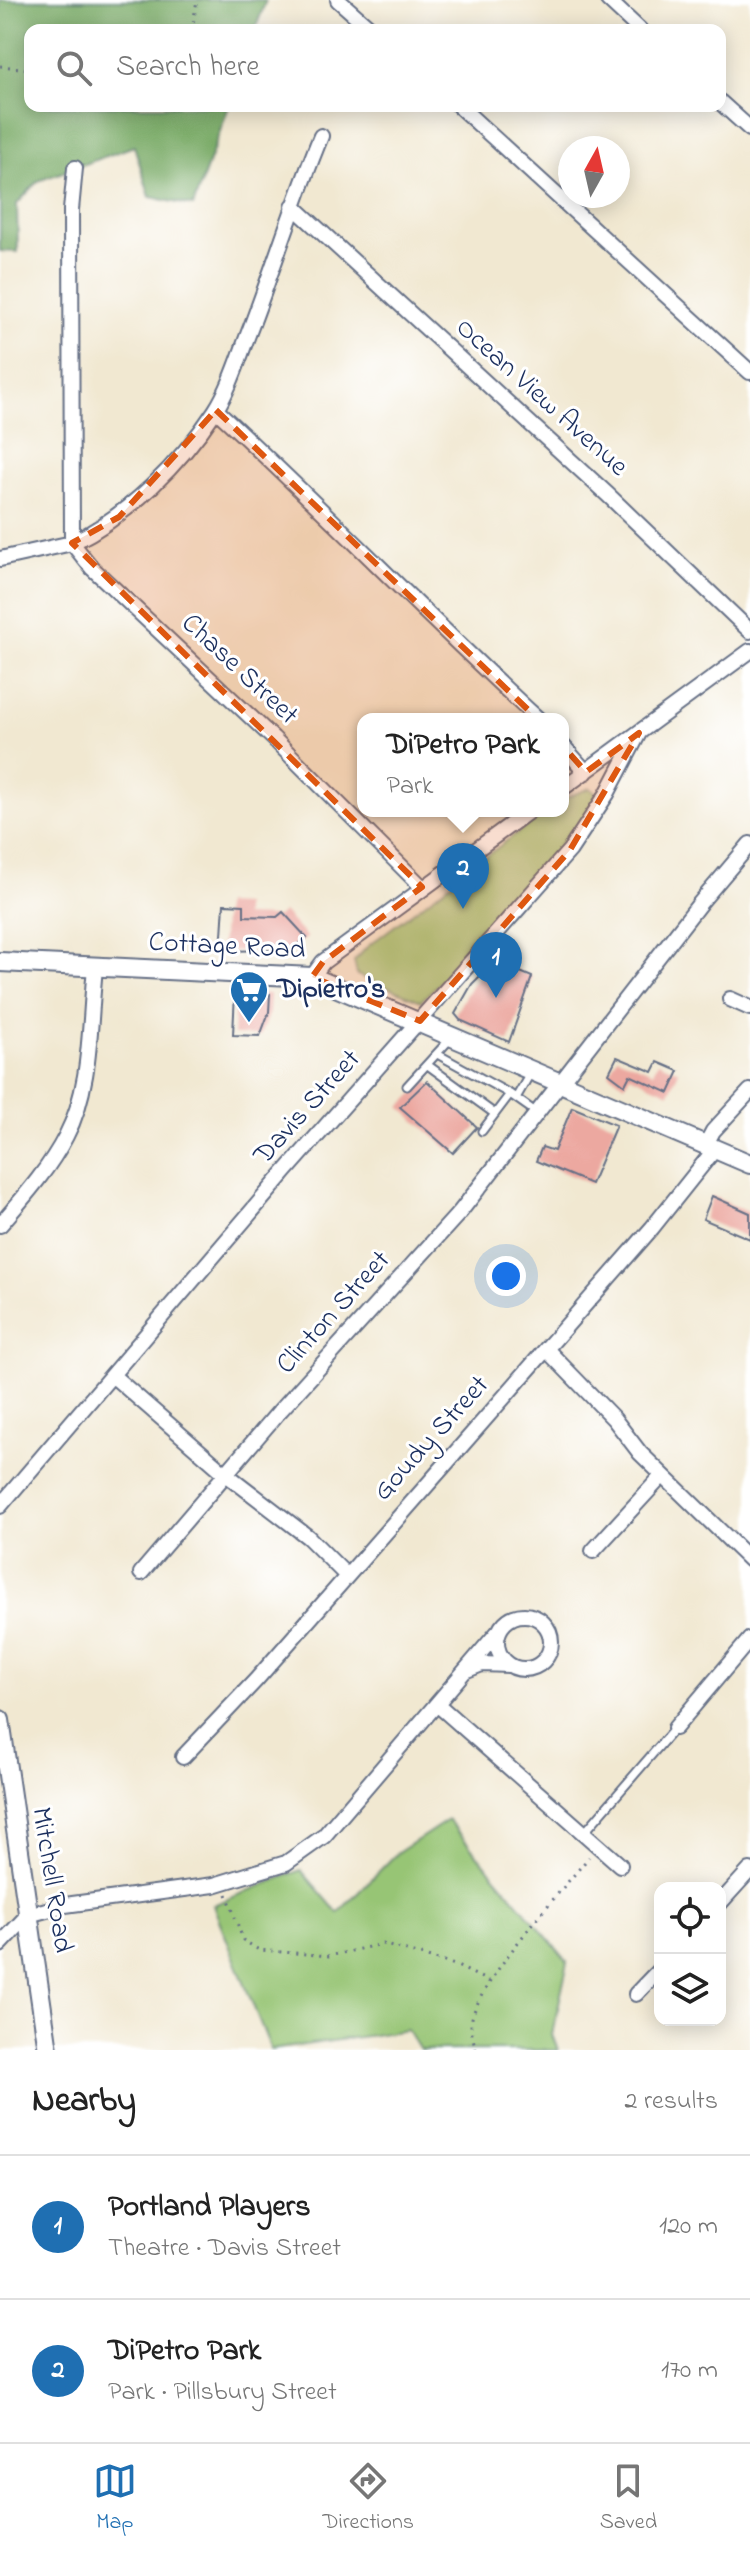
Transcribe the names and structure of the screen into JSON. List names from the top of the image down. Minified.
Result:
{"streets":{"street":["Ocean View Avenue","Chase Street","Cottage Road","Davis Street","Clinton Street","Goudy Street","Mitchell Road"]},"crossings":[["Cottage Road","Davis Street"],["Cottage Road","Clinton Street"],["Cottage Road","Goudy Street"]],"places":{"supermarket":["Dipietro's"]},"north":"top","page":{"search":"Search here","popup":["DiPetro Park","Park"],"pins":["2","1"],"heading":["Nearby","2 results"],"list":[{"mark":"1","name":"Portland Players","note":"Theatre · Davis Street","value":"120 m"},{"mark":"2","name":"DiPetro Park","note":"Park · Pillsbury Street","value":"170 m"}],"nav":["Map","Directions","Saved"]}}
